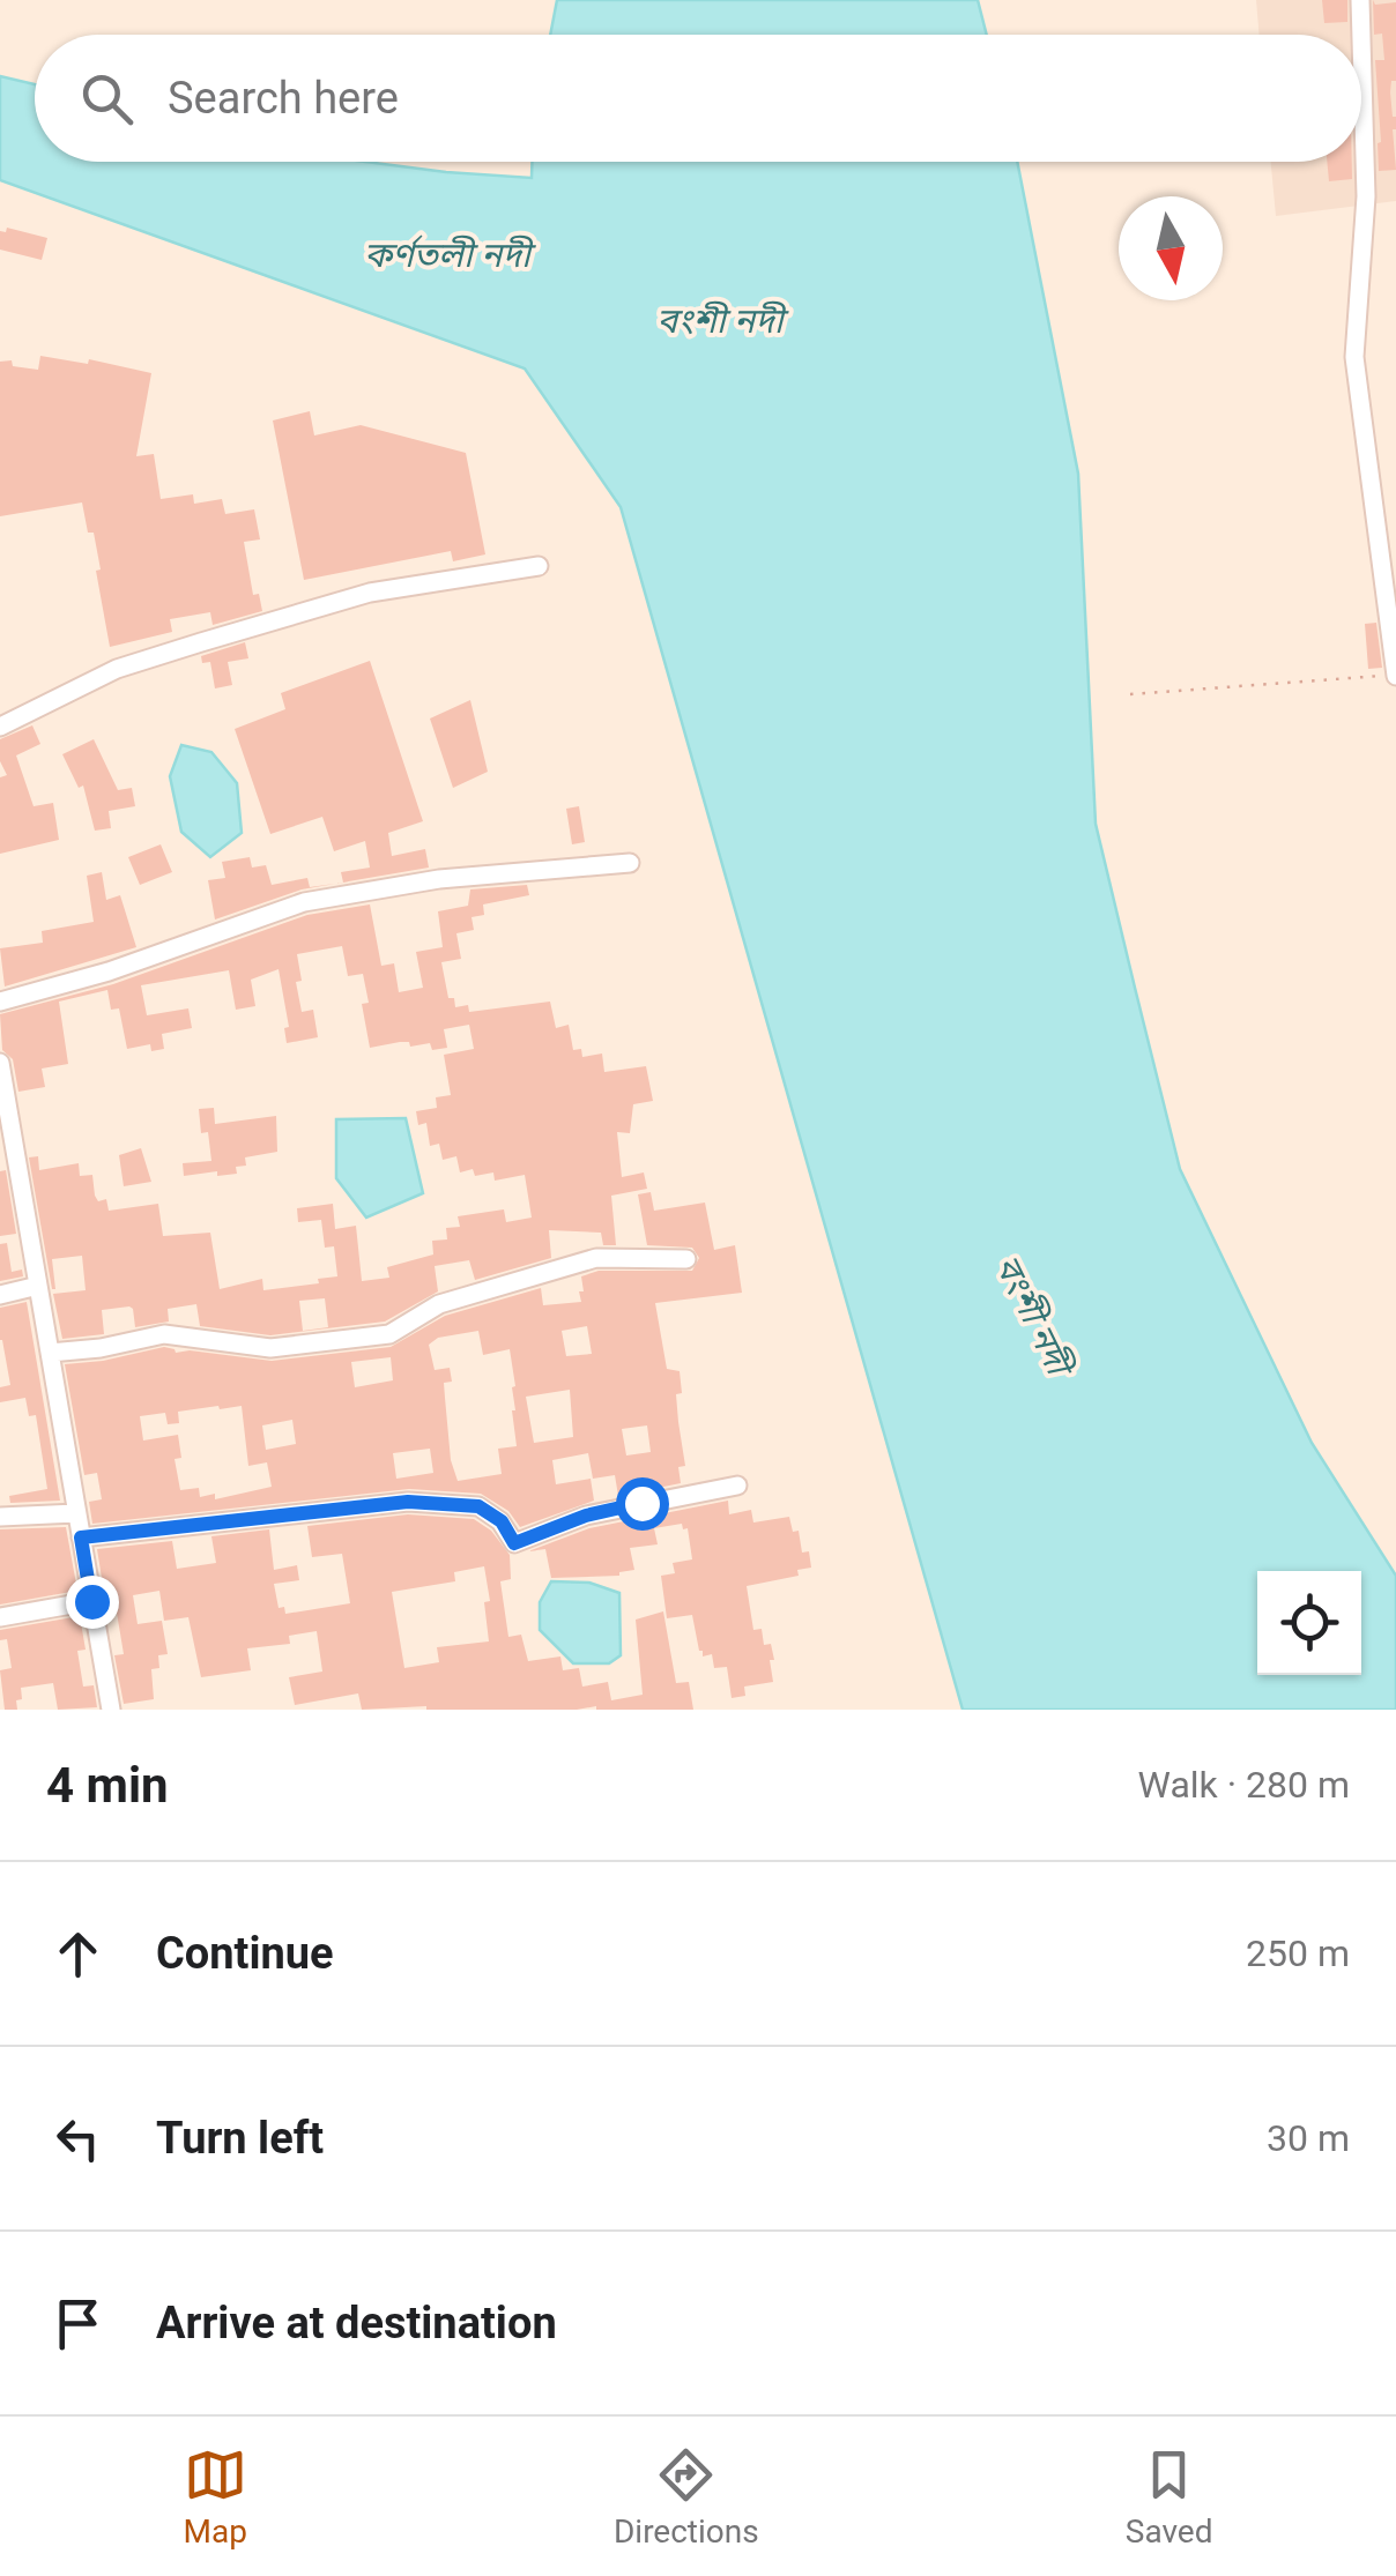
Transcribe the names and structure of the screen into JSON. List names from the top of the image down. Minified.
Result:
{"water":["কর্ণতলী নদী","বংশী নদী"],"north":"bottom","page":{"search":"Search here","heading":["4 min","Walk · 280 m"],"list":[["Continue","250 m"],["Turn left","30 m"],"Arrive at destination"],"nav":["Map","Directions","Saved"]}}
